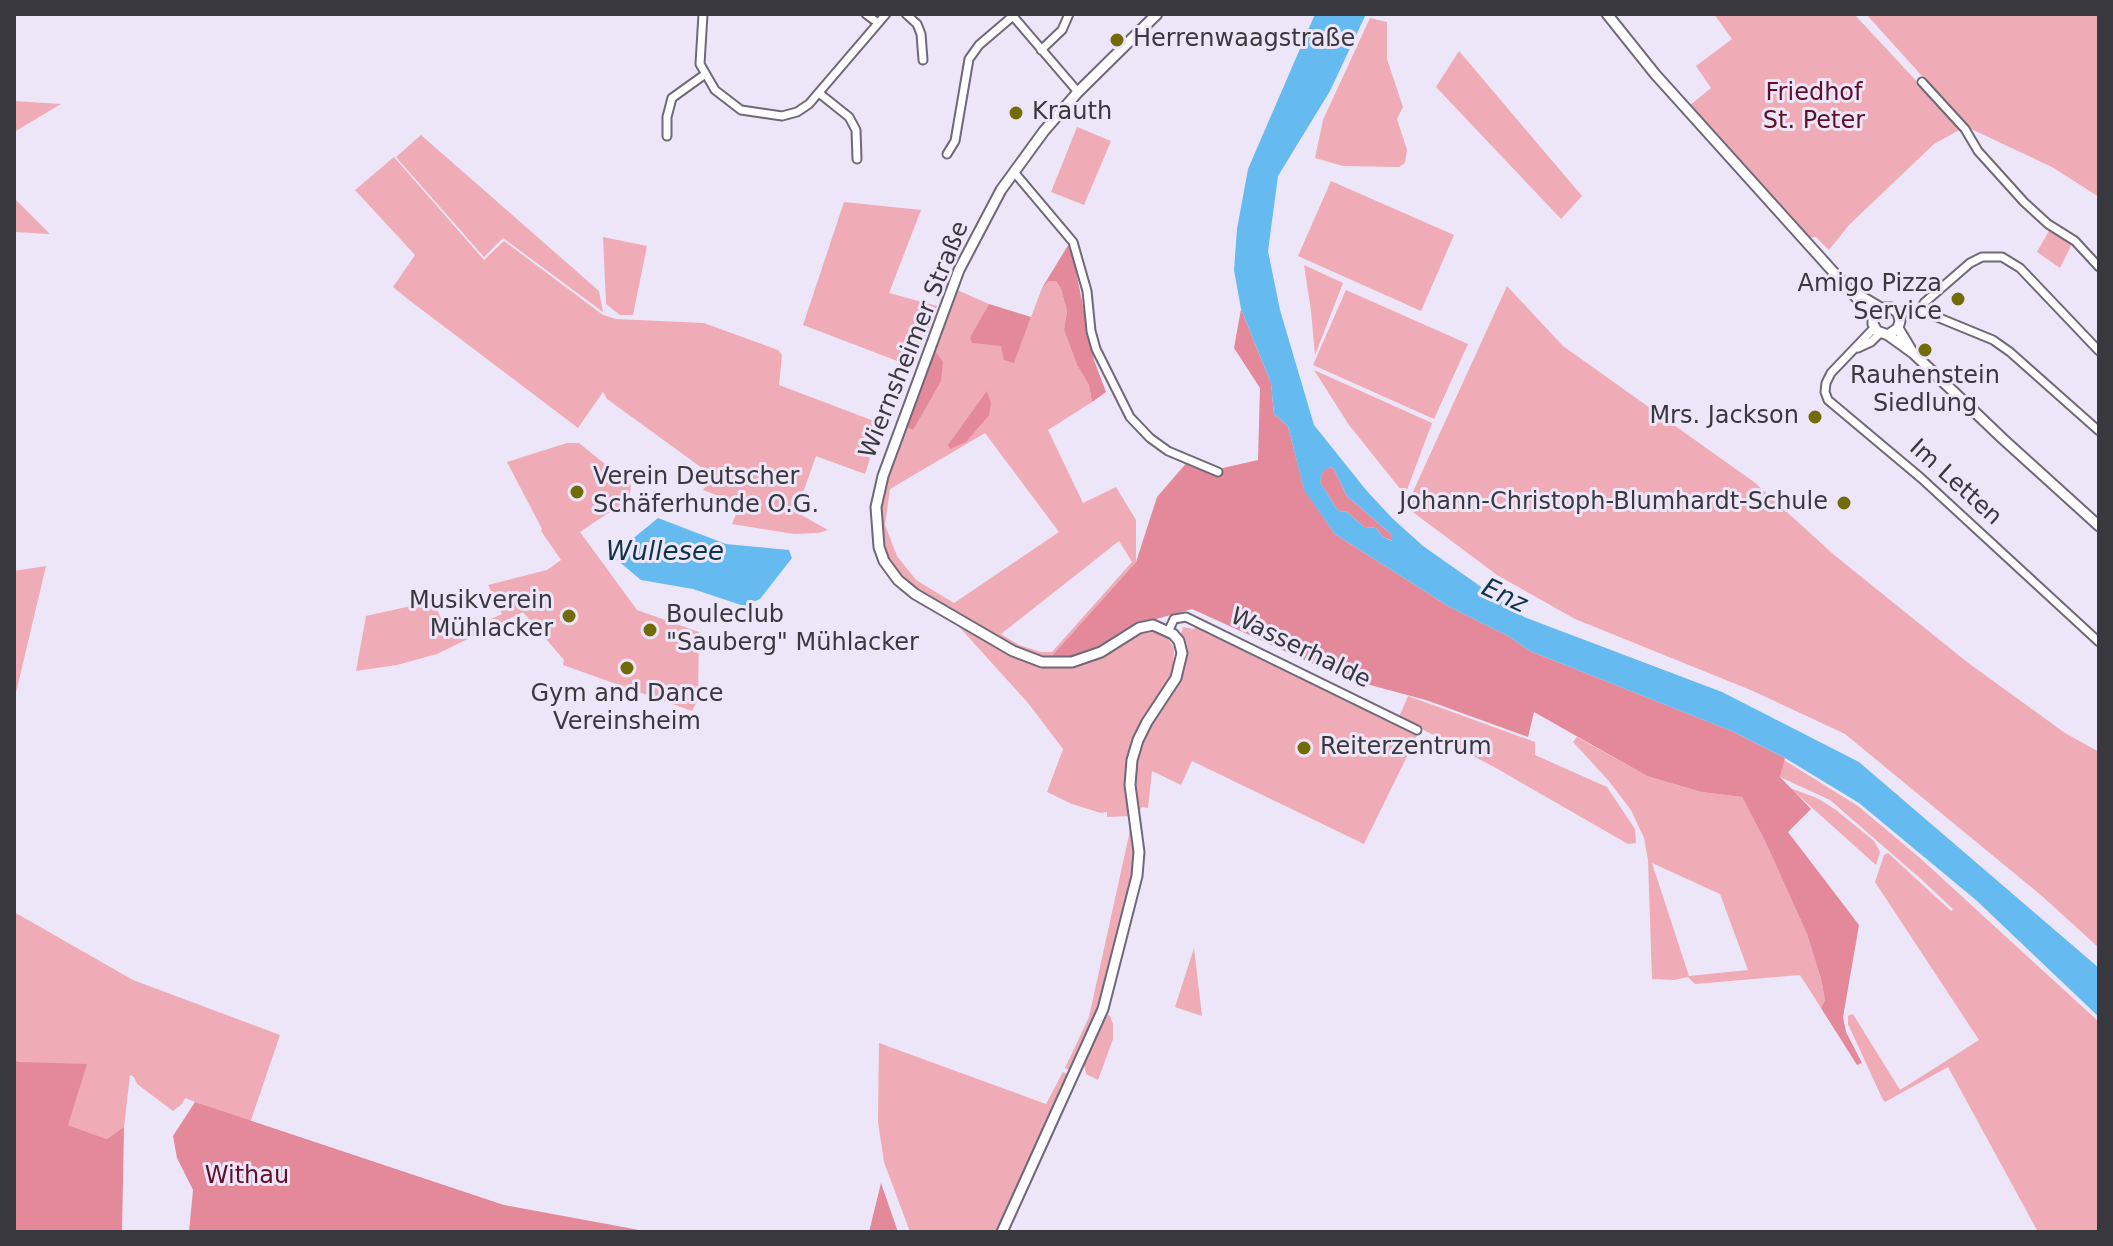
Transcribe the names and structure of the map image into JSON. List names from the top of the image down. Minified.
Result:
{"streets":{"main road":["Wiernsheimer Straße"],"street":["Im Letten","Wasserhalde"]},"crossings":[["Wiernsheimer Straße","Wasserhalde"]],"water":["Wullesee","Enz"],"parks":["Friedhof St. Peter","Withau"],"places":["Herrenwaagstraße","Krauth","Amigo Pizza Service","Rauhenstein Siedlung","Mrs. Jackson","Verein Deutscher Schäferhunde O.G.","Johann-Christoph-Blumhardt-Schule","Musikverein Mühlacker","Bouleclub \"Sauberg\" Mühlacker","Gym and Dance Vereinsheim","Reiterzentrum"]}
